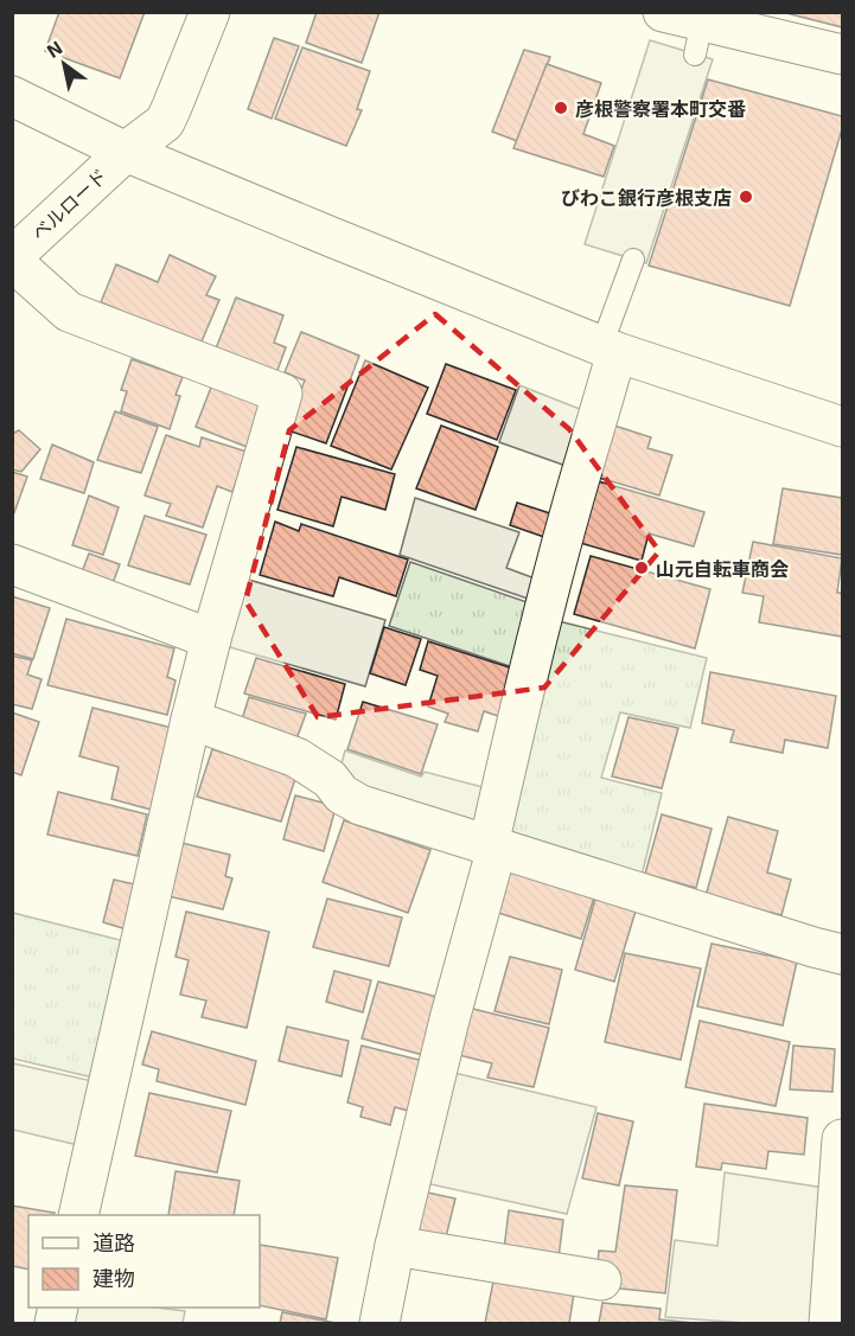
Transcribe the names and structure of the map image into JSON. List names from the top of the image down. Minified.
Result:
{"streets":{"street":["ベルロード"]},"places":["彦根警察署本町交番","びわこ銀行彦根支店","山元自転車商会"],"legend":["道路","建物"],"north":"top left"}
